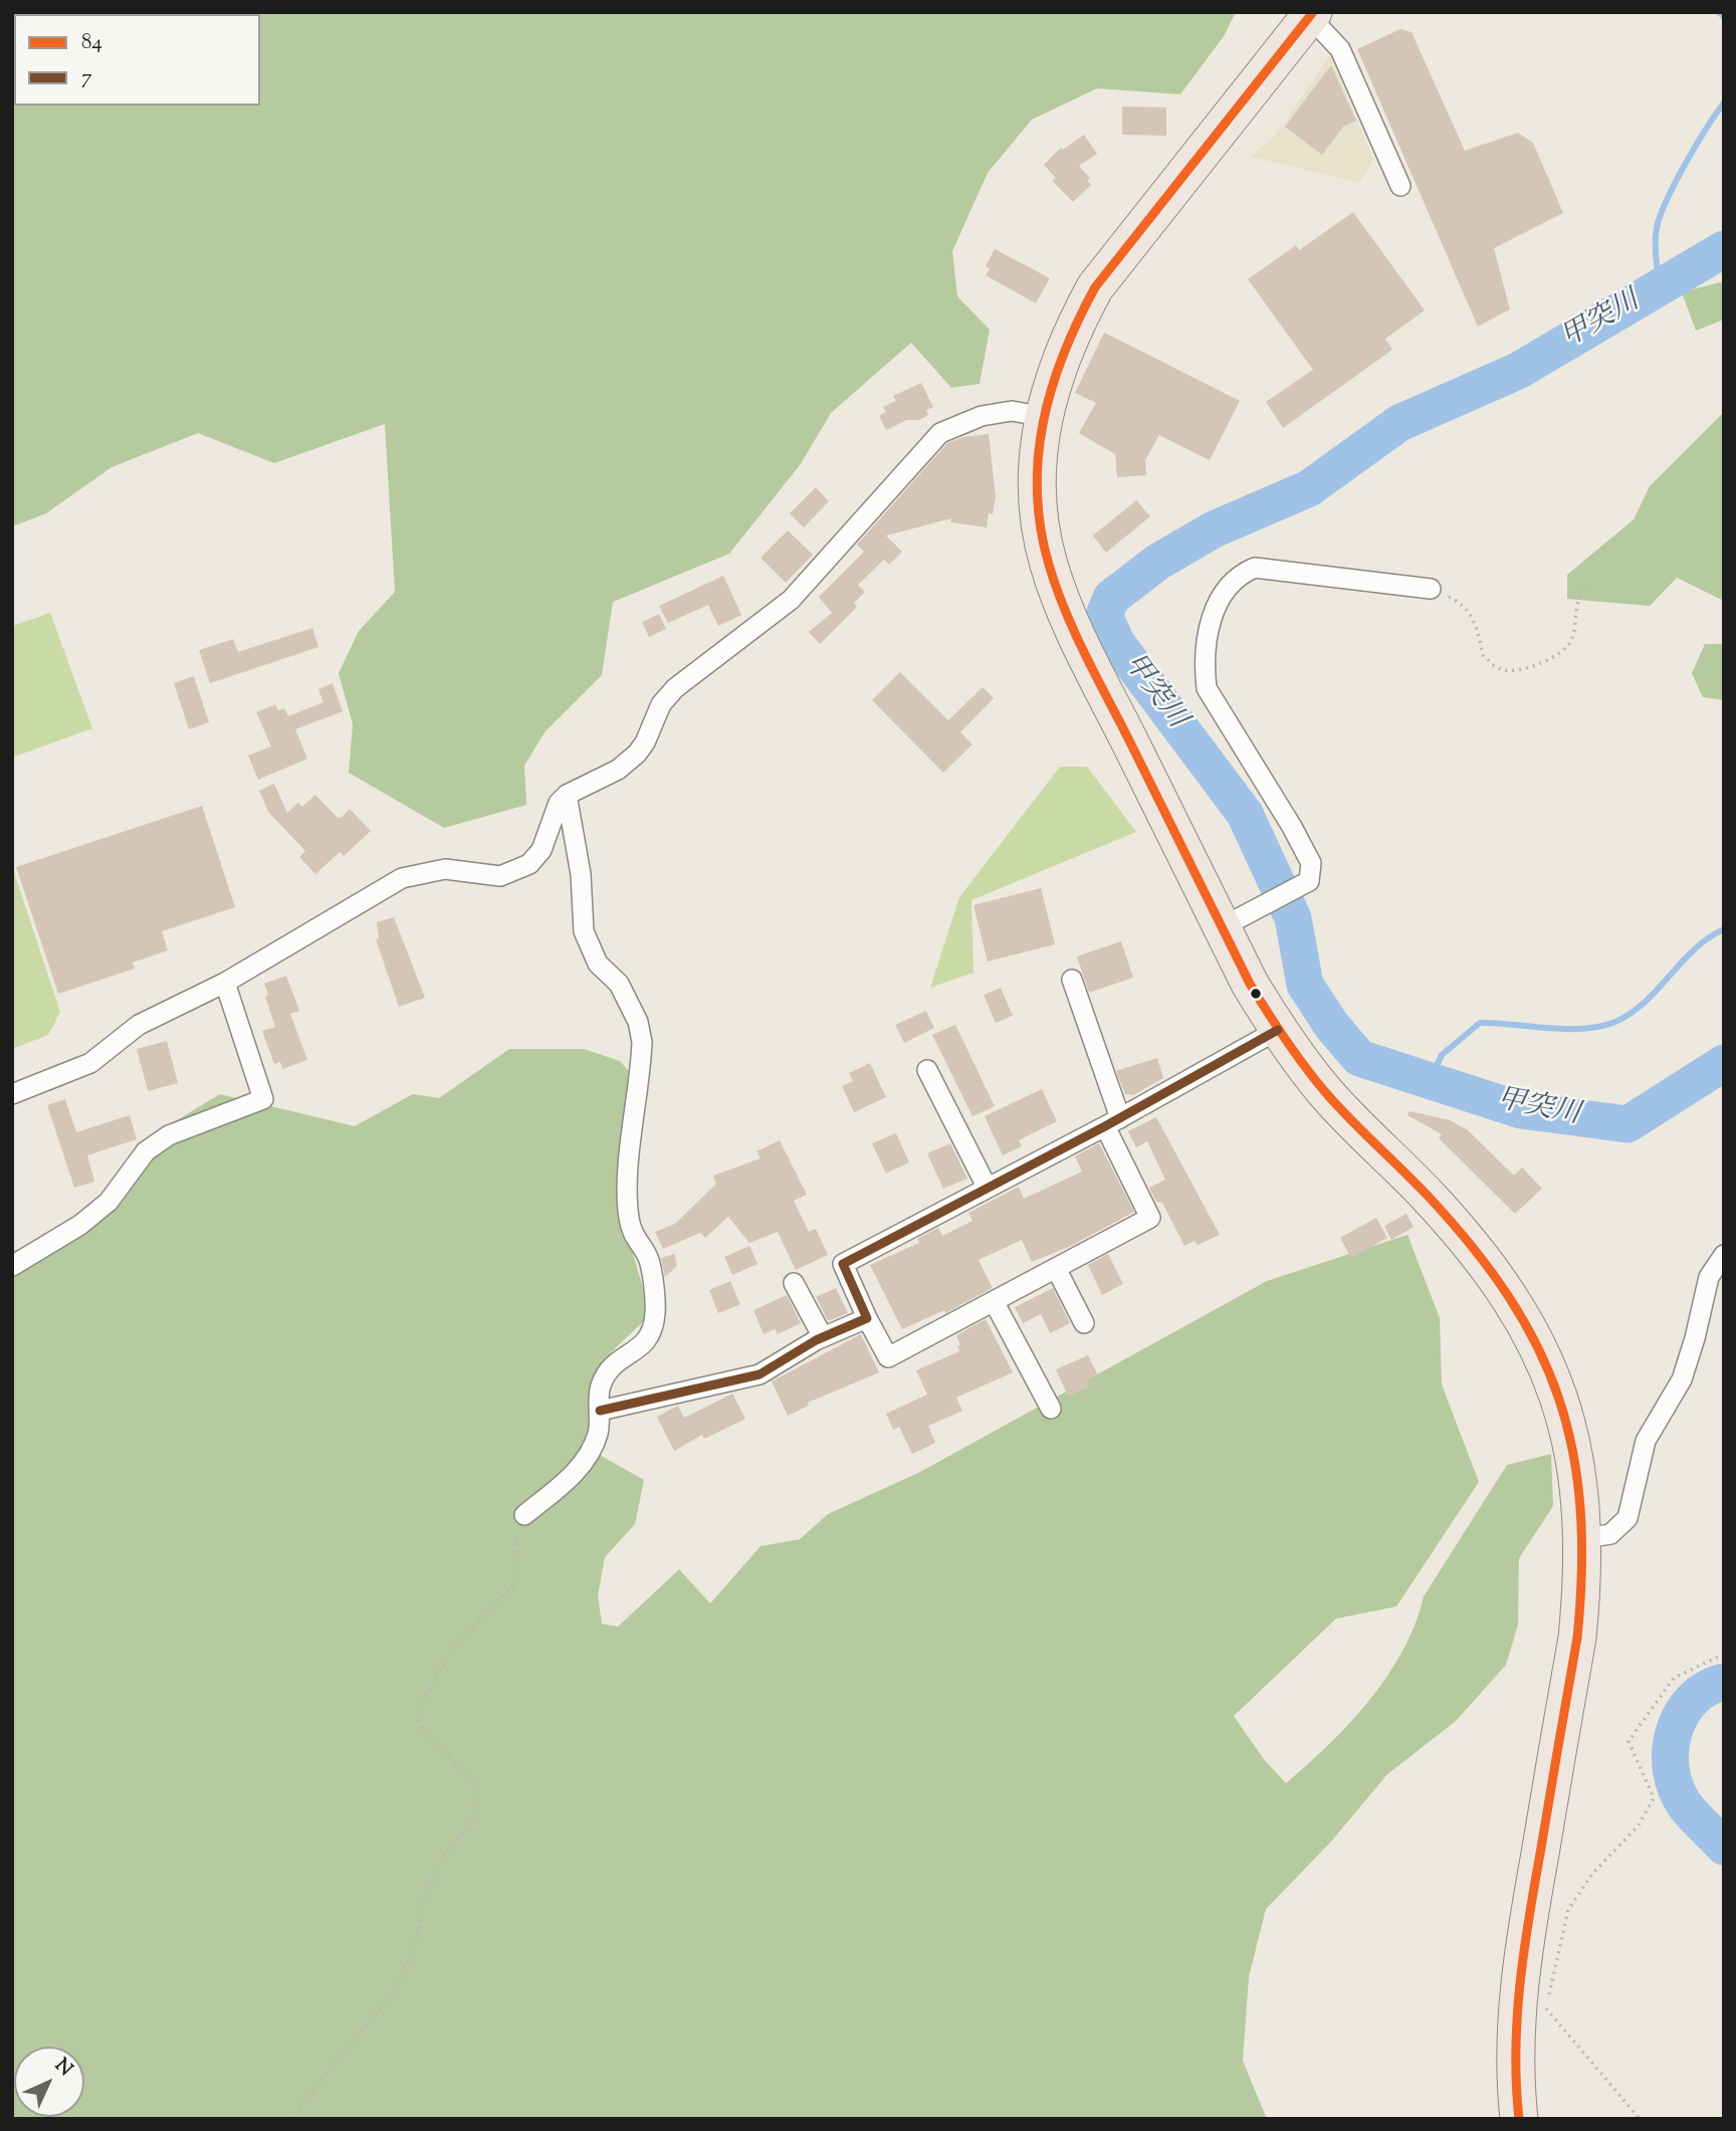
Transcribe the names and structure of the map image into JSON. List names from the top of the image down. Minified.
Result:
{"water":["甲突川"],"lines":["transit line 84","transit line 7"],"legend":["84","7"],"north":"top right"}
